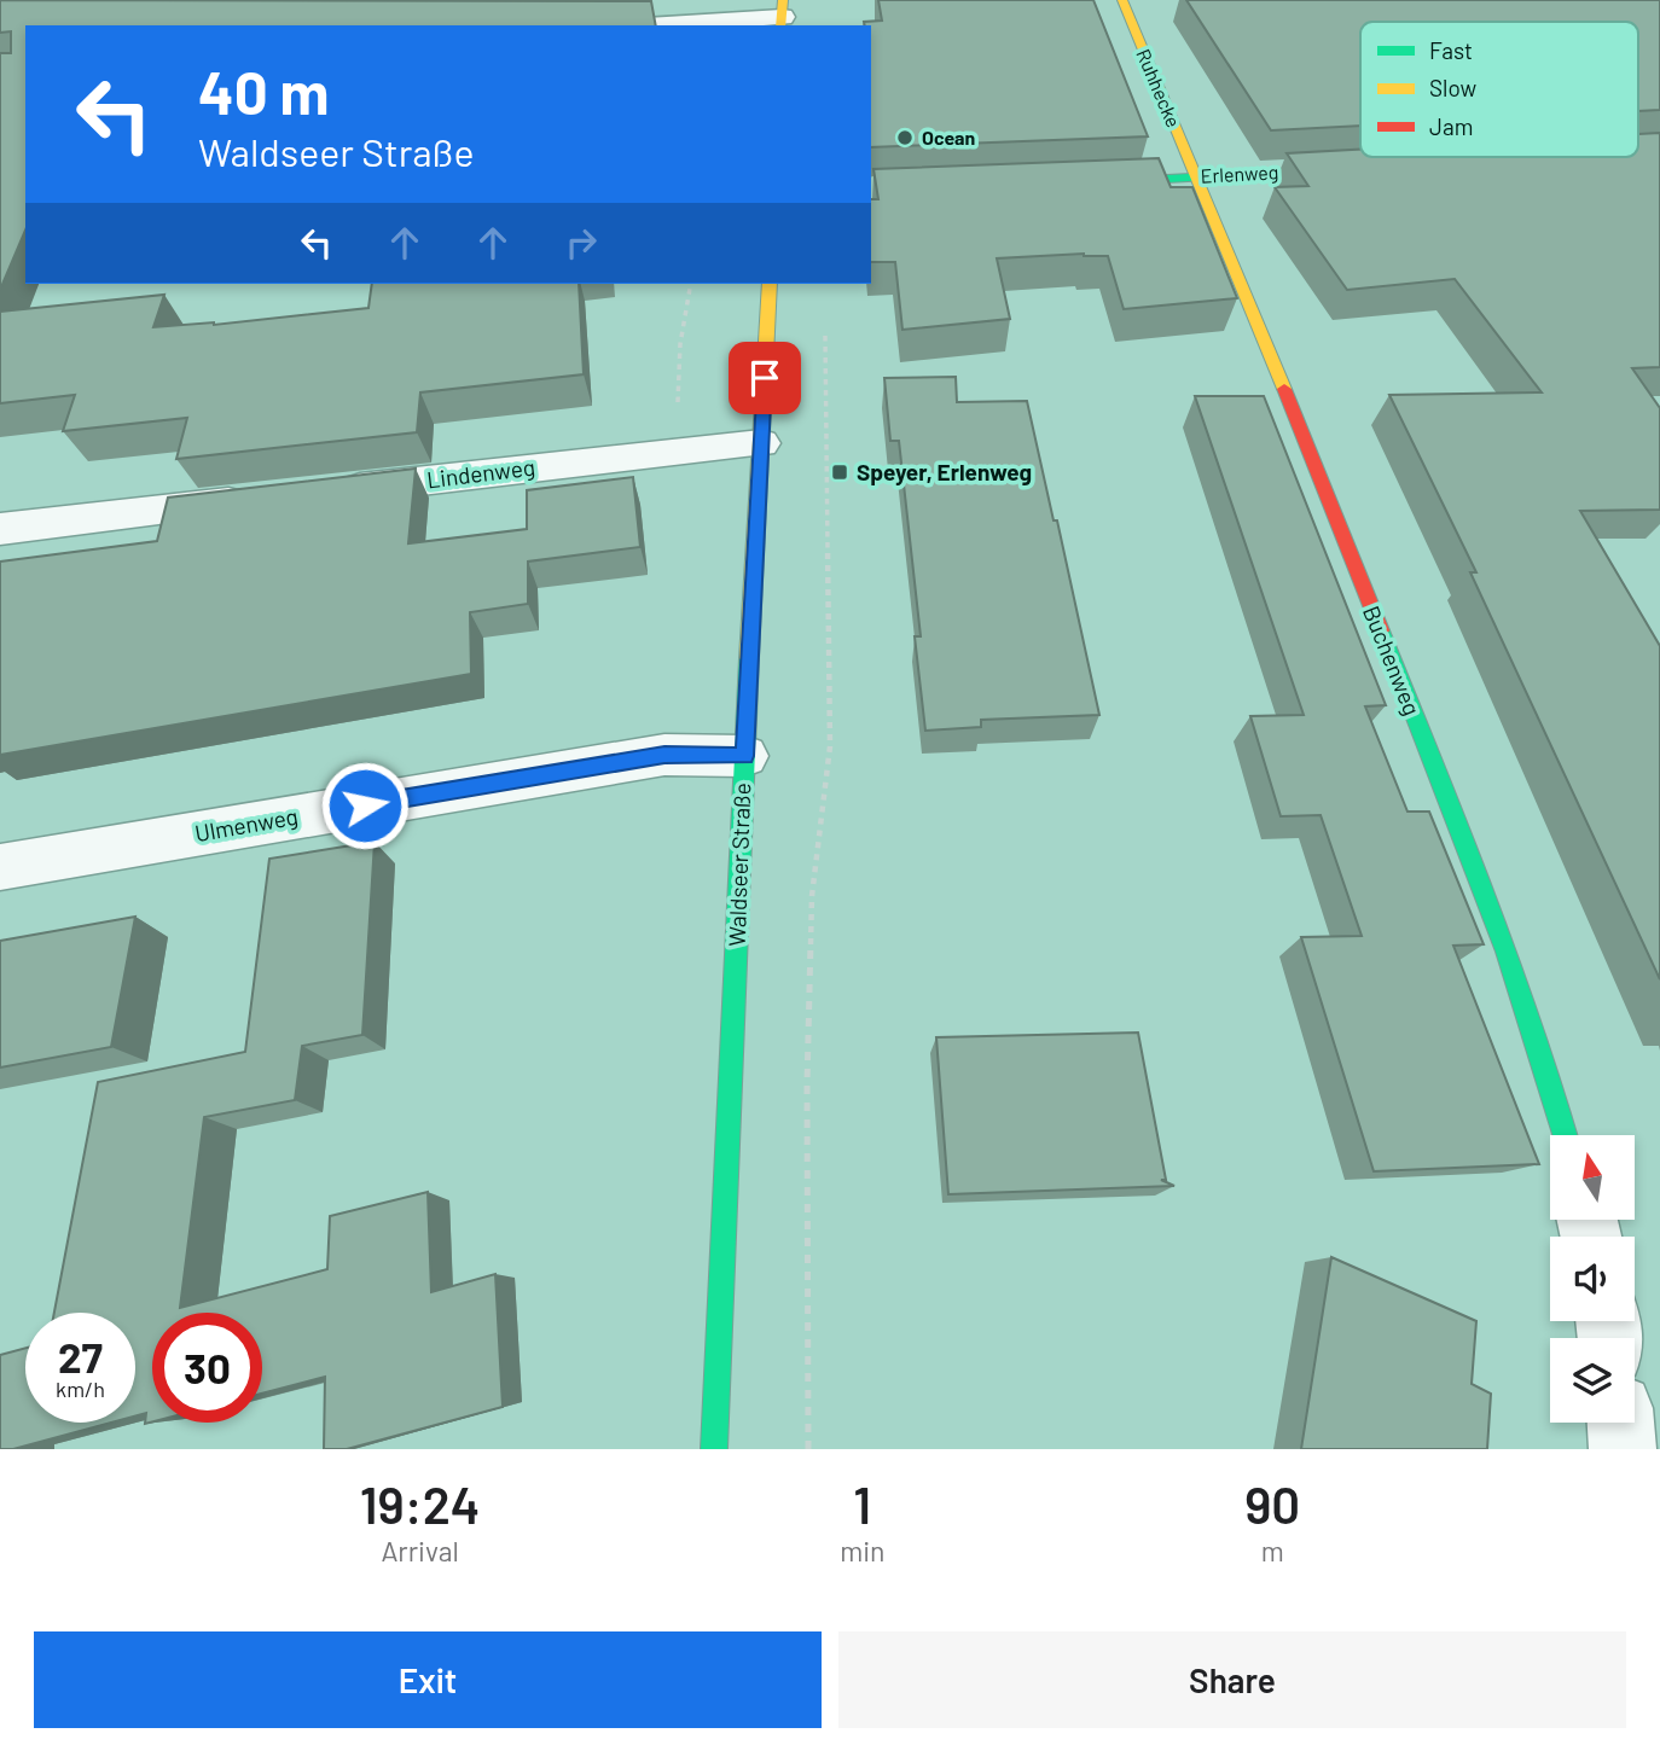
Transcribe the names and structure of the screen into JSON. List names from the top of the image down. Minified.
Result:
{"streets":{"street":["Ruhhecke","Erlenweg","Lindenweg","Buchenweg","Ulmenweg","Waldseer Straße"]},"crossings":[["Ruhhecke","Erlenweg"],["Ruhhecke","Buchenweg"],["Erlenweg","Buchenweg"],["Lindenweg","Waldseer Straße"],["Ulmenweg","Waldseer Straße"]],"places":{"other":["Ocean"],"transit":["Speyer, Erlenweg"]},"legend":["Fast","Slow","Jam"],"north":"top","page":{"turn":["40 m","Waldseer Straße"],"speed":"27 km/h","limit":"30","eta":["19:24","Arrival","1","min","90","m"],"buttons":["Exit","Share"]}}
